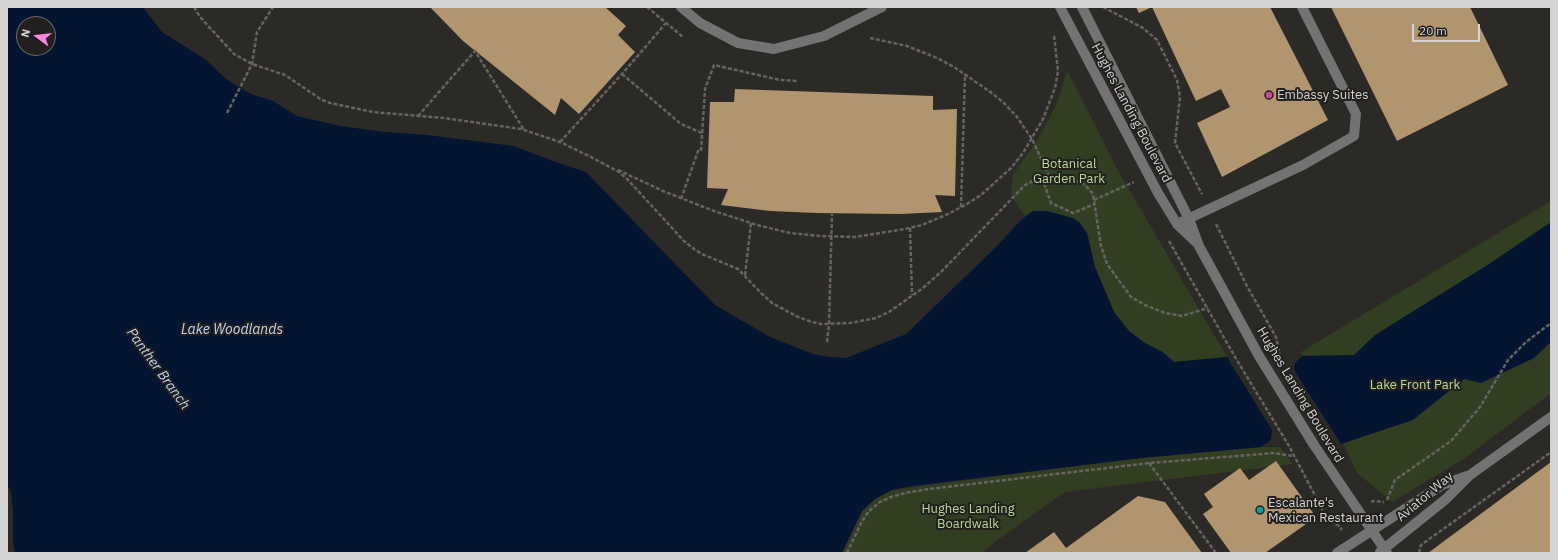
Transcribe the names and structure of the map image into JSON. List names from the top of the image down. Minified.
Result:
{"streets":{"street":["Hughes Landing Boulevard","Aviator Way"]},"crossings":[["Hughes Landing Boulevard","Aviator Way"]],"water":["Lake Woodlands","Panther Branch"],"parks":["Botanical Garden Park","Lake Front Park","Hughes Landing Boardwalk"],"places":["Embassy Suites","Escalante's Mexican Restaurant"],"scale_bar":"20 m","north":"left"}
